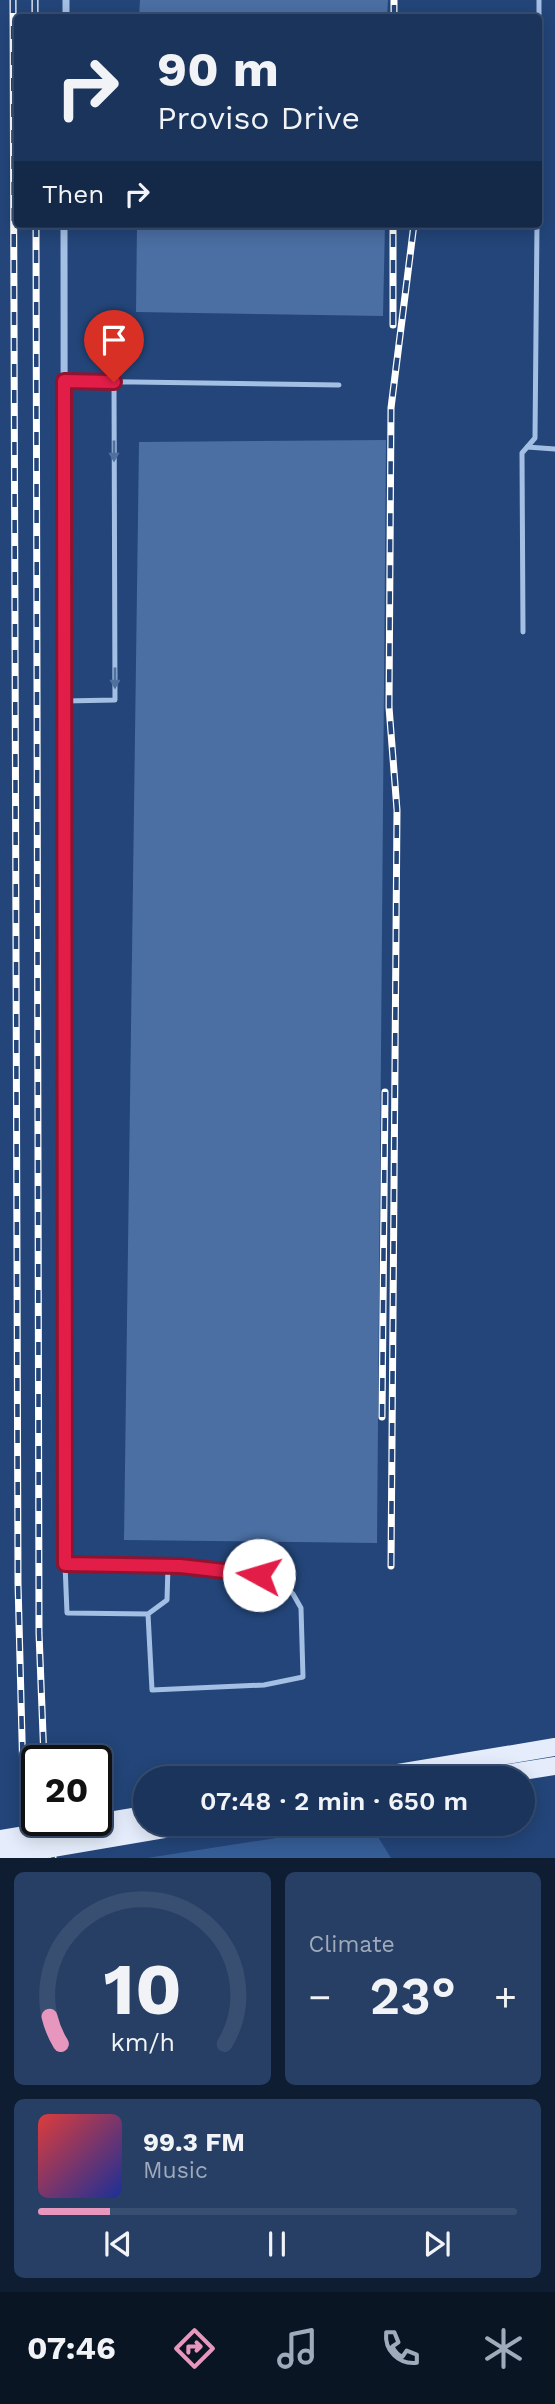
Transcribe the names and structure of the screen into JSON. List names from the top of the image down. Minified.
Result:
{"page":{"turn":["90 m","Proviso Drive"],"then":"Then","limit":"20","trip":"07:48 · 2 min · 650 m","tile":"Climate","heat":["−","23°","+"],"song":["99.3 FM","Music"],"tabs":"07:46","gauge":["10","km/h"]}}
